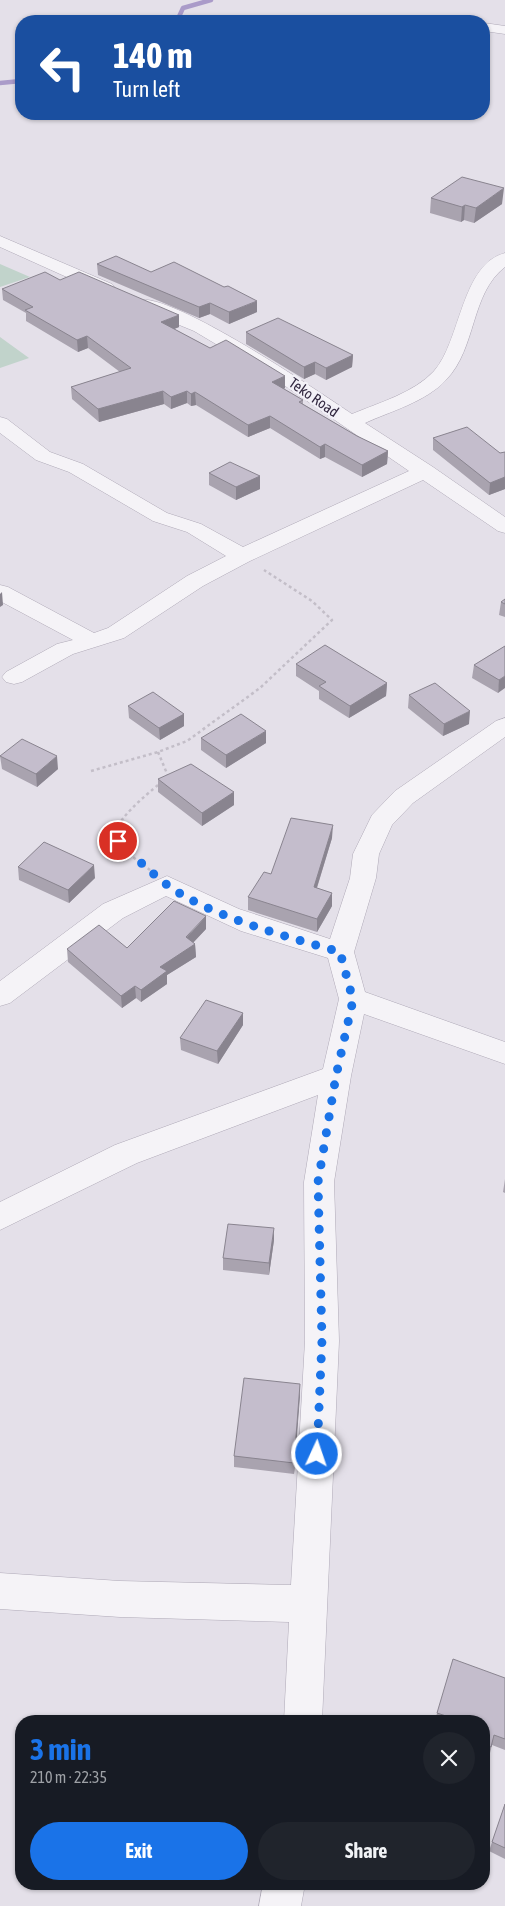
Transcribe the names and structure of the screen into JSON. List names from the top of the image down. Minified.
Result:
{"streets":{"street":["Teko Road"]},"page":{"turn":["140 m","Turn left"],"heading":["3 min","210 m · 22:35"],"buttons":["Exit","Share"]}}
